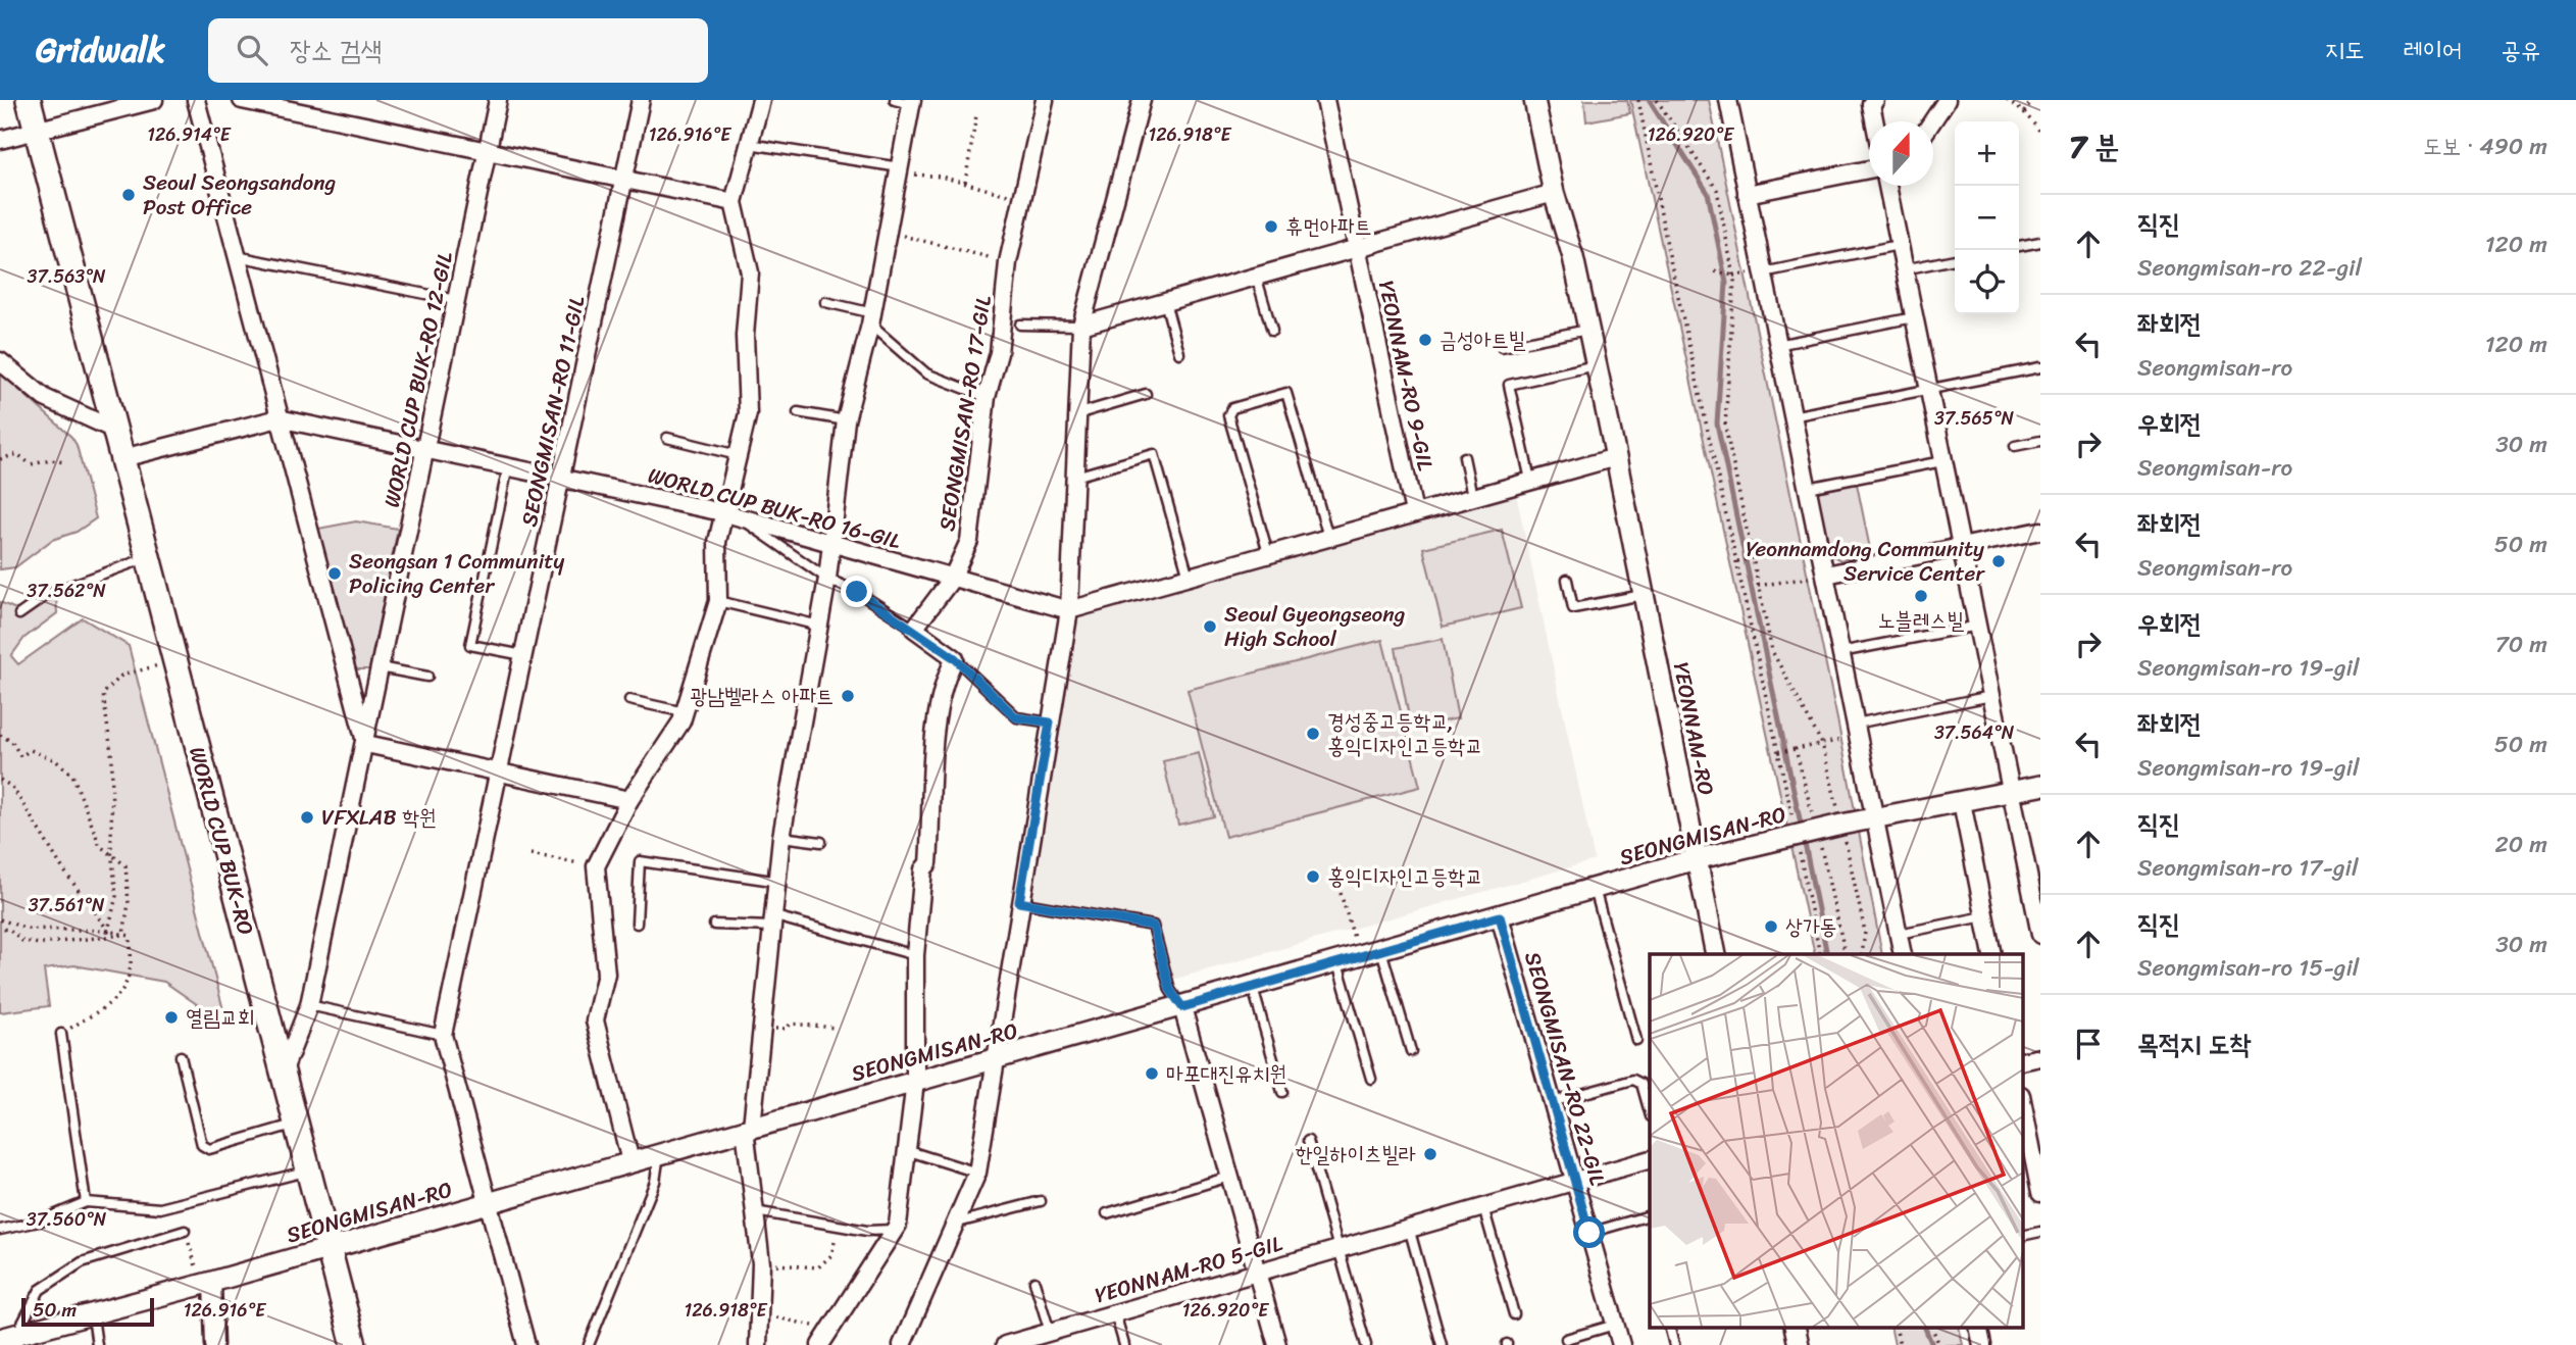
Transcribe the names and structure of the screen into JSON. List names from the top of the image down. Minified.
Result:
{"streets":{"main road":["WORLD CUP BUK-RO"],"street":["YEONNAM-RO 9-GIL","WORLD CUP BUK-RO 12-GIL","SEONGMISAN-RO 11-GIL","SEONGMISAN-RO 17-GIL","WORLD CUP BUK-RO 16-GIL","YEONNAM-RO","SEONGMISAN-RO","SEONGMISAN-RO 22-GIL","YEONNAM-RO 5-GIL"]},"crossings":[["WORLD CUP BUK-RO 12-GIL","WORLD CUP BUK-RO 16-GIL"],["WORLD CUP BUK-RO 12-GIL","WORLD CUP BUK-RO"],["SEONGMISAN-RO 11-GIL","WORLD CUP BUK-RO 16-GIL"],["SEONGMISAN-RO 11-GIL","SEONGMISAN-RO"],["SEONGMISAN-RO 17-GIL","WORLD CUP BUK-RO 16-GIL"],["WORLD CUP BUK-RO 16-GIL","WORLD CUP BUK-RO"],["YEONNAM-RO","SEONGMISAN-RO"],["SEONGMISAN-RO","WORLD CUP BUK-RO"],["SEONGMISAN-RO","SEONGMISAN-RO 22-GIL"],["SEONGMISAN-RO 22-GIL","YEONNAM-RO 5-GIL"]],"places":["Seoul Seongsandong Post Office","휴먼아파트","금성아트빌","Yeonnamdong Community Service Center","Seongsan 1 Community Policing Center","노블레스빌","Seoul Gyeongseong High School","광남벨라스 아파트","경성중고등학교, 홍익디자인고등학교","VFXLAB 학원","홍익디자인고등학교","상가동","열림교회","마포대진유치원","한일하이츠빌라"],"scale_bar":"50 m","north":"top","page":{"header":"Gridwalk","search":"장소 검색","nav":["지도","레이어","공유"],"heading":["7 분","도보 · 490 m"],"map_buttons":["+","−"],"list":[["직진","Seongmisan-ro 22-gil","120 m"],["좌회전","Seongmisan-ro","120 m"],["우회전","Seongmisan-ro","30 m"],["좌회전","Seongmisan-ro","50 m"],["우회전","Seongmisan-ro 19-gil","70 m"],["좌회전","Seongmisan-ro 19-gil","50 m"],["직진","Seongmisan-ro 17-gil","20 m"],["직진","Seongmisan-ro 15-gil","30 m"],"목적지 도착"],"scale":"50 m"},"coordinates":["126.914°E","126.916°E","126.918°E","126.920°E","37.563°N","37.565°N","37.562°N","37.564°N","37.561°N","37.560°N"]}
